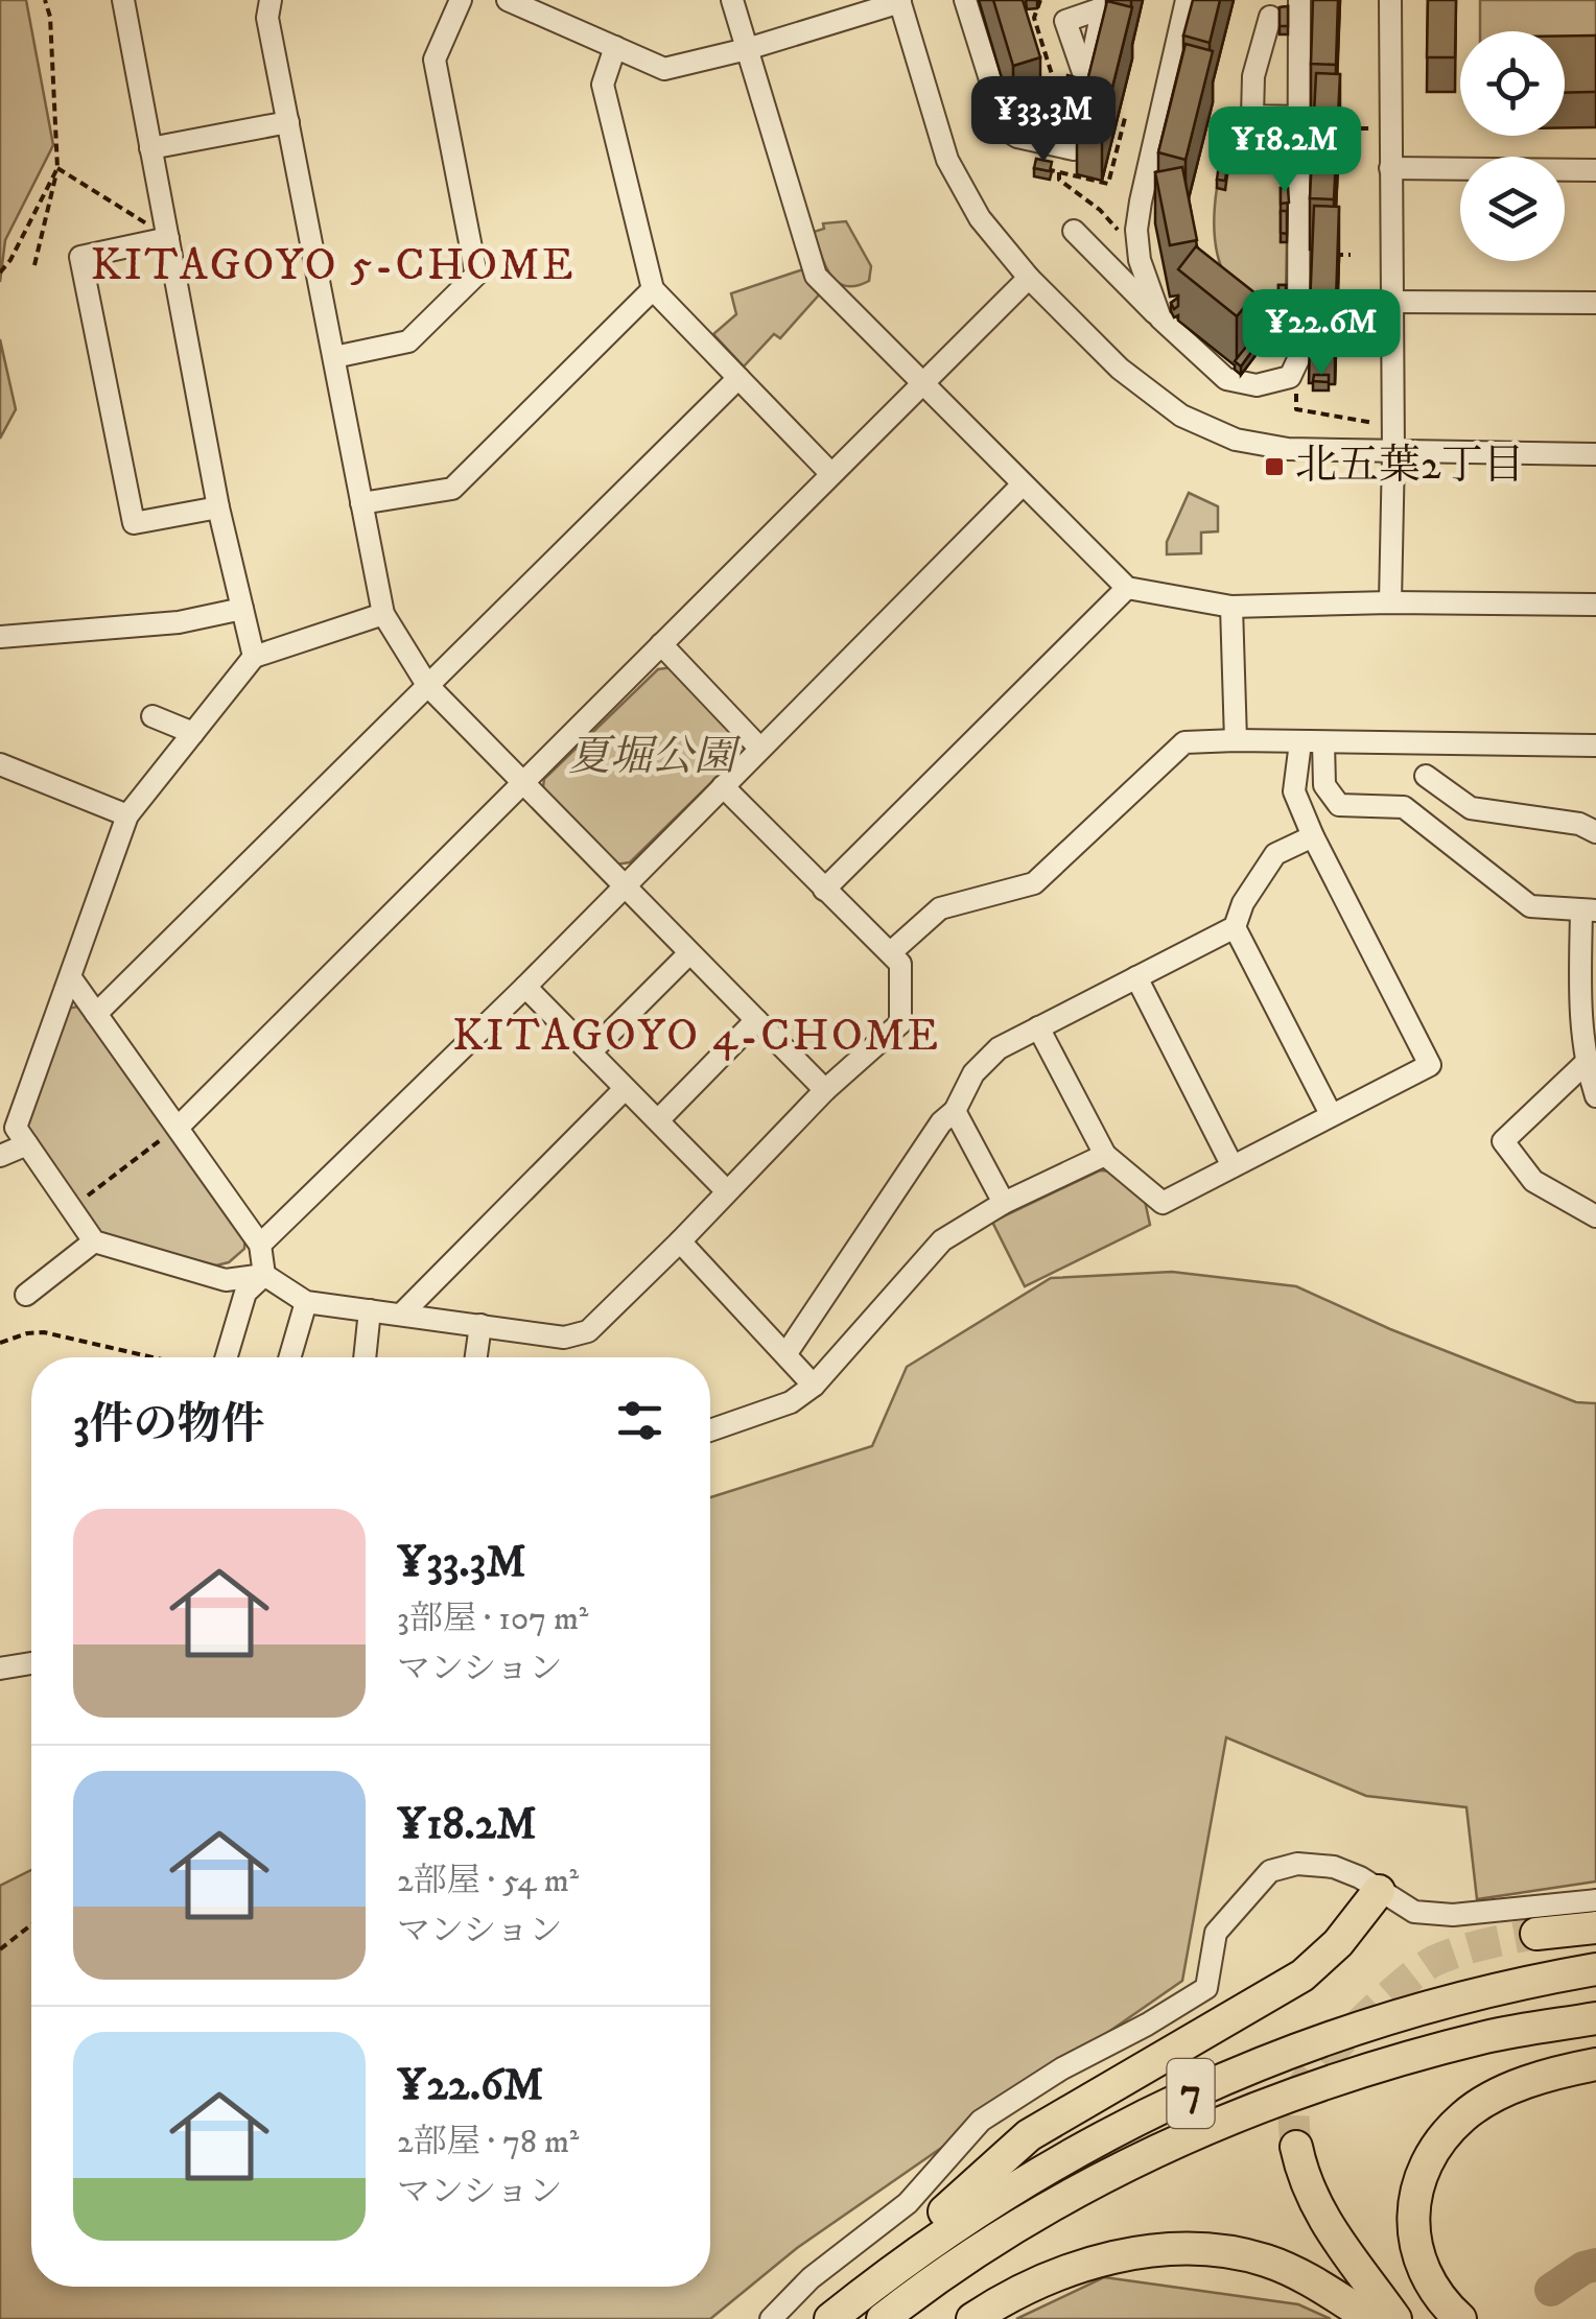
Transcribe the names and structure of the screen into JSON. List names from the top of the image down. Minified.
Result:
{"streets":{"highway":["7"]},"districts":["KITAGOYO 5-CHOME","KITAGOYO 4-CHOME"],"parks":["夏堀公園"],"places":{"transit":["北五葉2丁目"]},"page":{"price":["¥33.3M","¥18.2M","¥22.6M"],"heading":"3件の物件","list":[{"name":"¥33.3M","note":"3部屋 · 107 m² · マンション"},{"name":"¥18.2M","note":"2部屋 · 54 m² · マンション"},{"name":"¥22.6M","note":"2部屋 · 78 m² · マンション"}]}}
